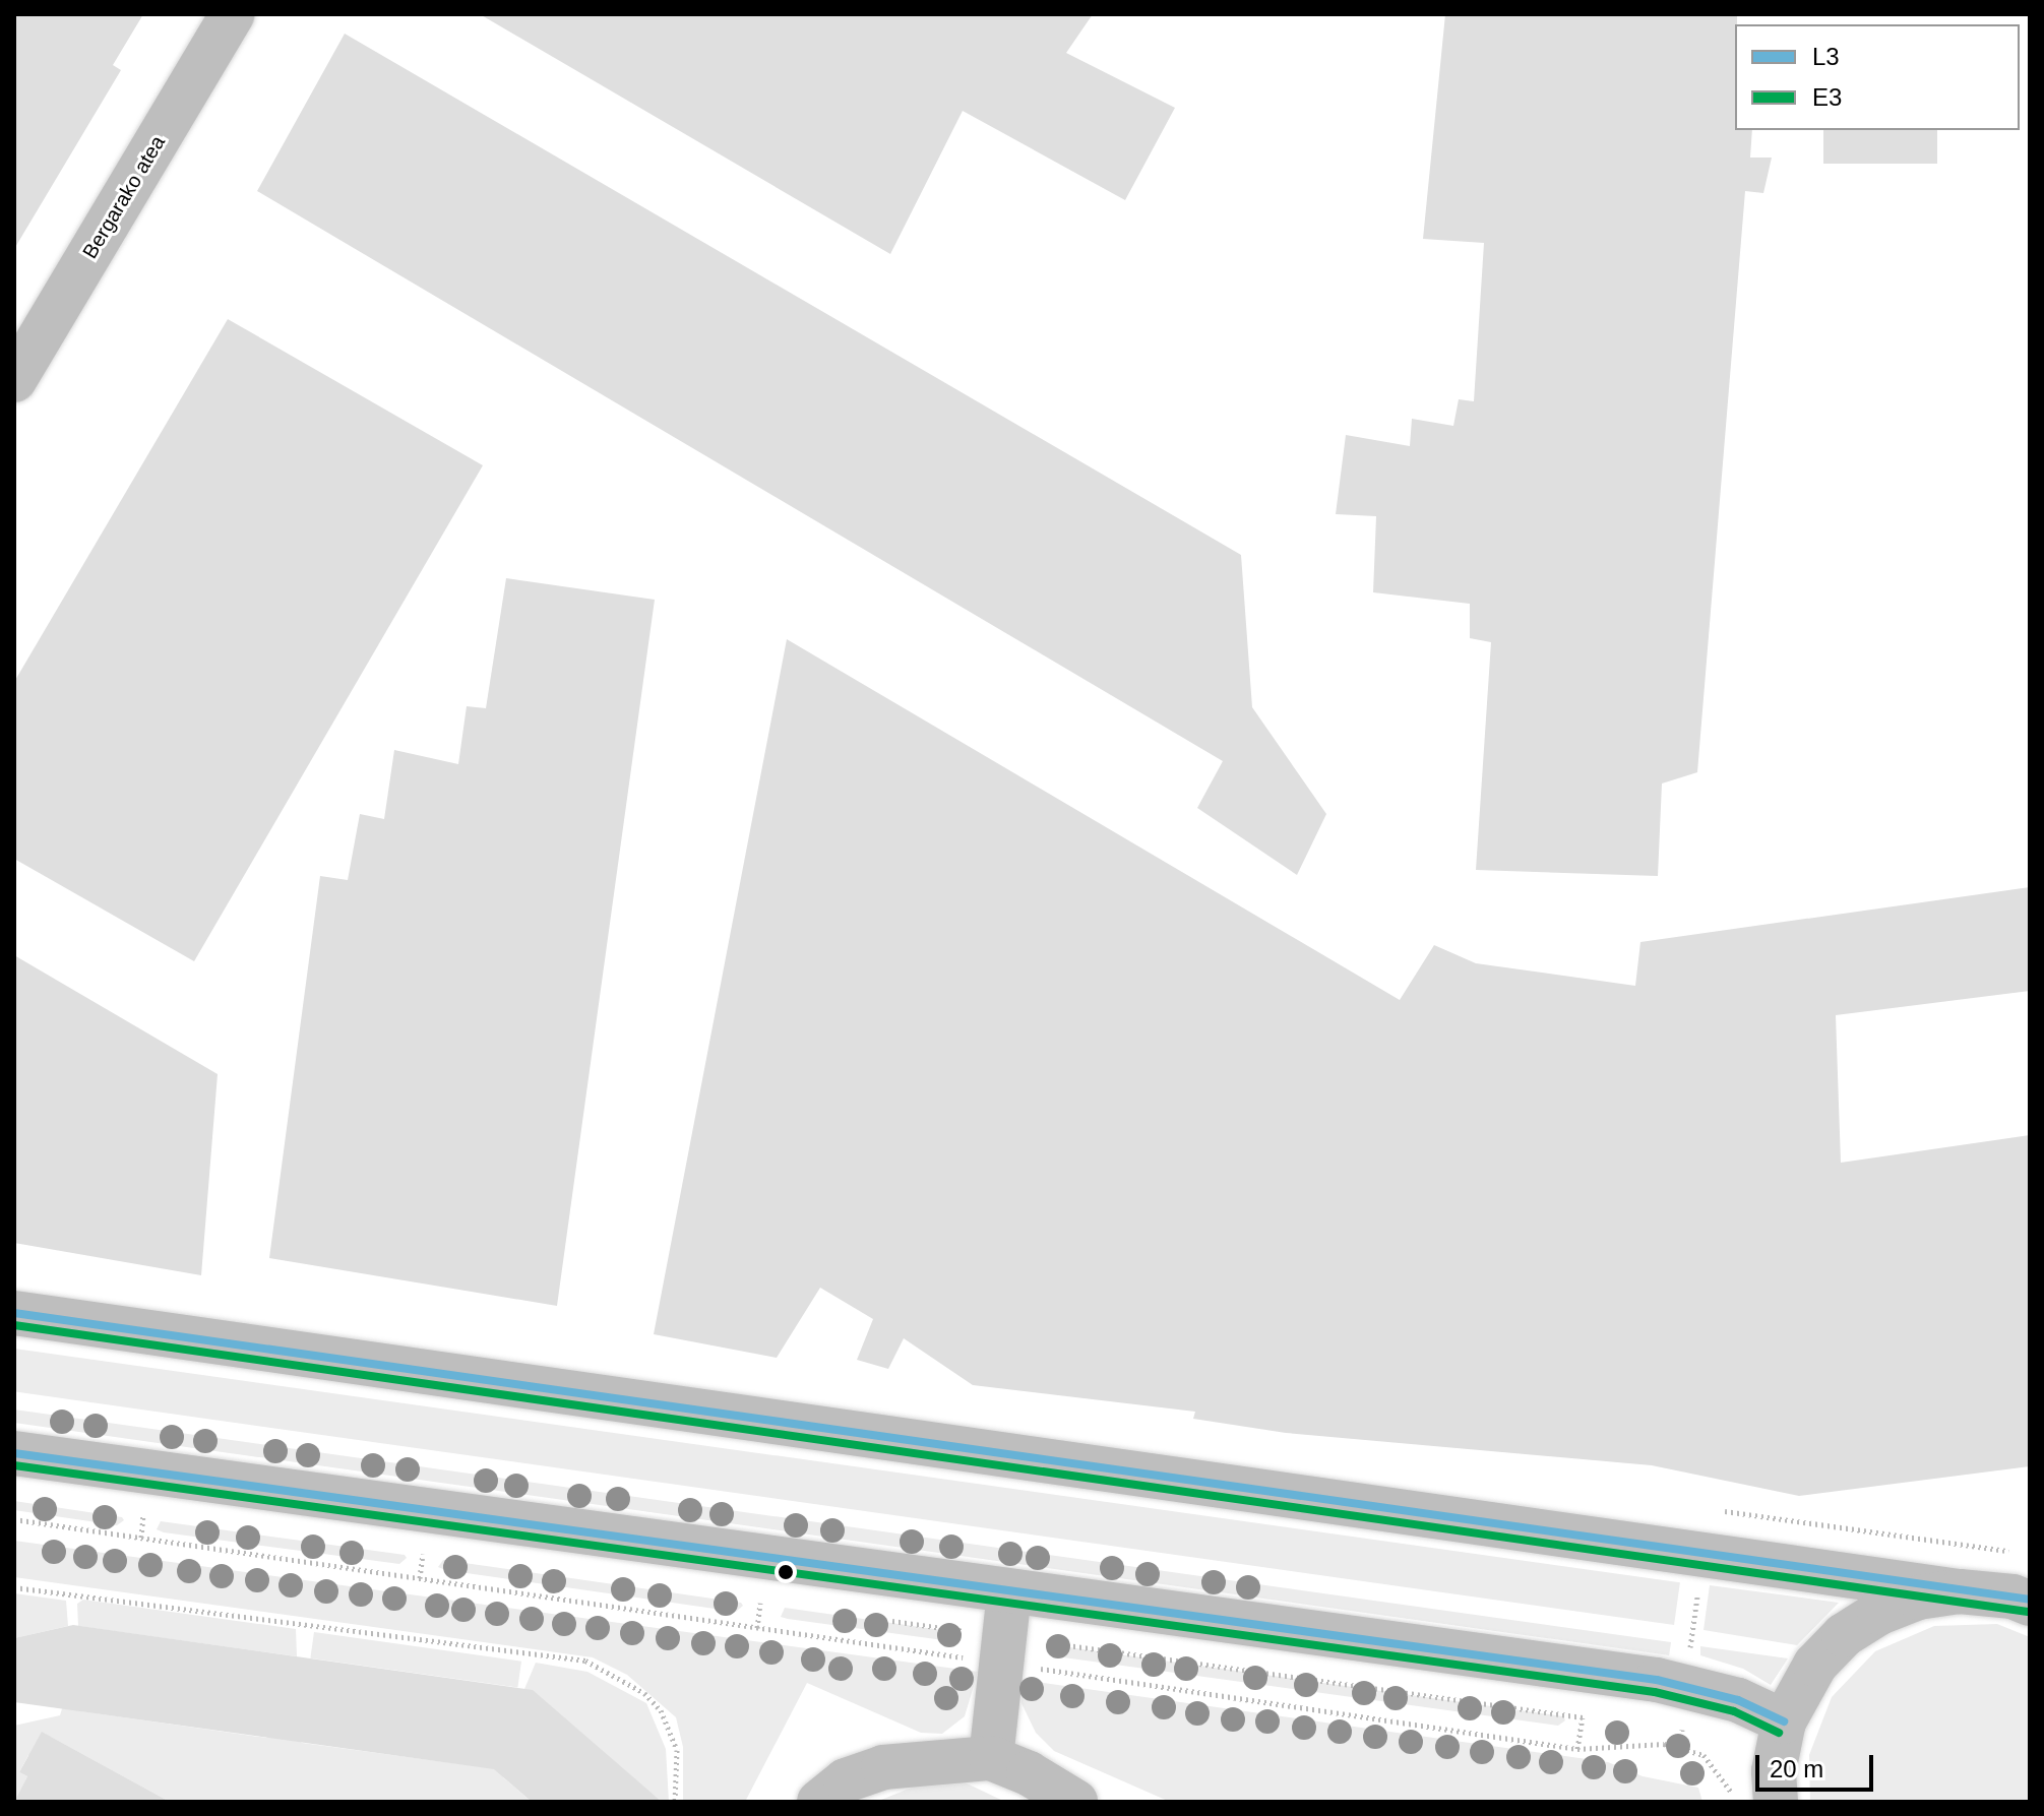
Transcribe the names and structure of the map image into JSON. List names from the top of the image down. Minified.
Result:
{"streets":{"main road":["Bergarako atea"]},"lines":["transit line L3","transit line E3"],"legend":["L3","E3"],"scale_bar":"20 m"}
